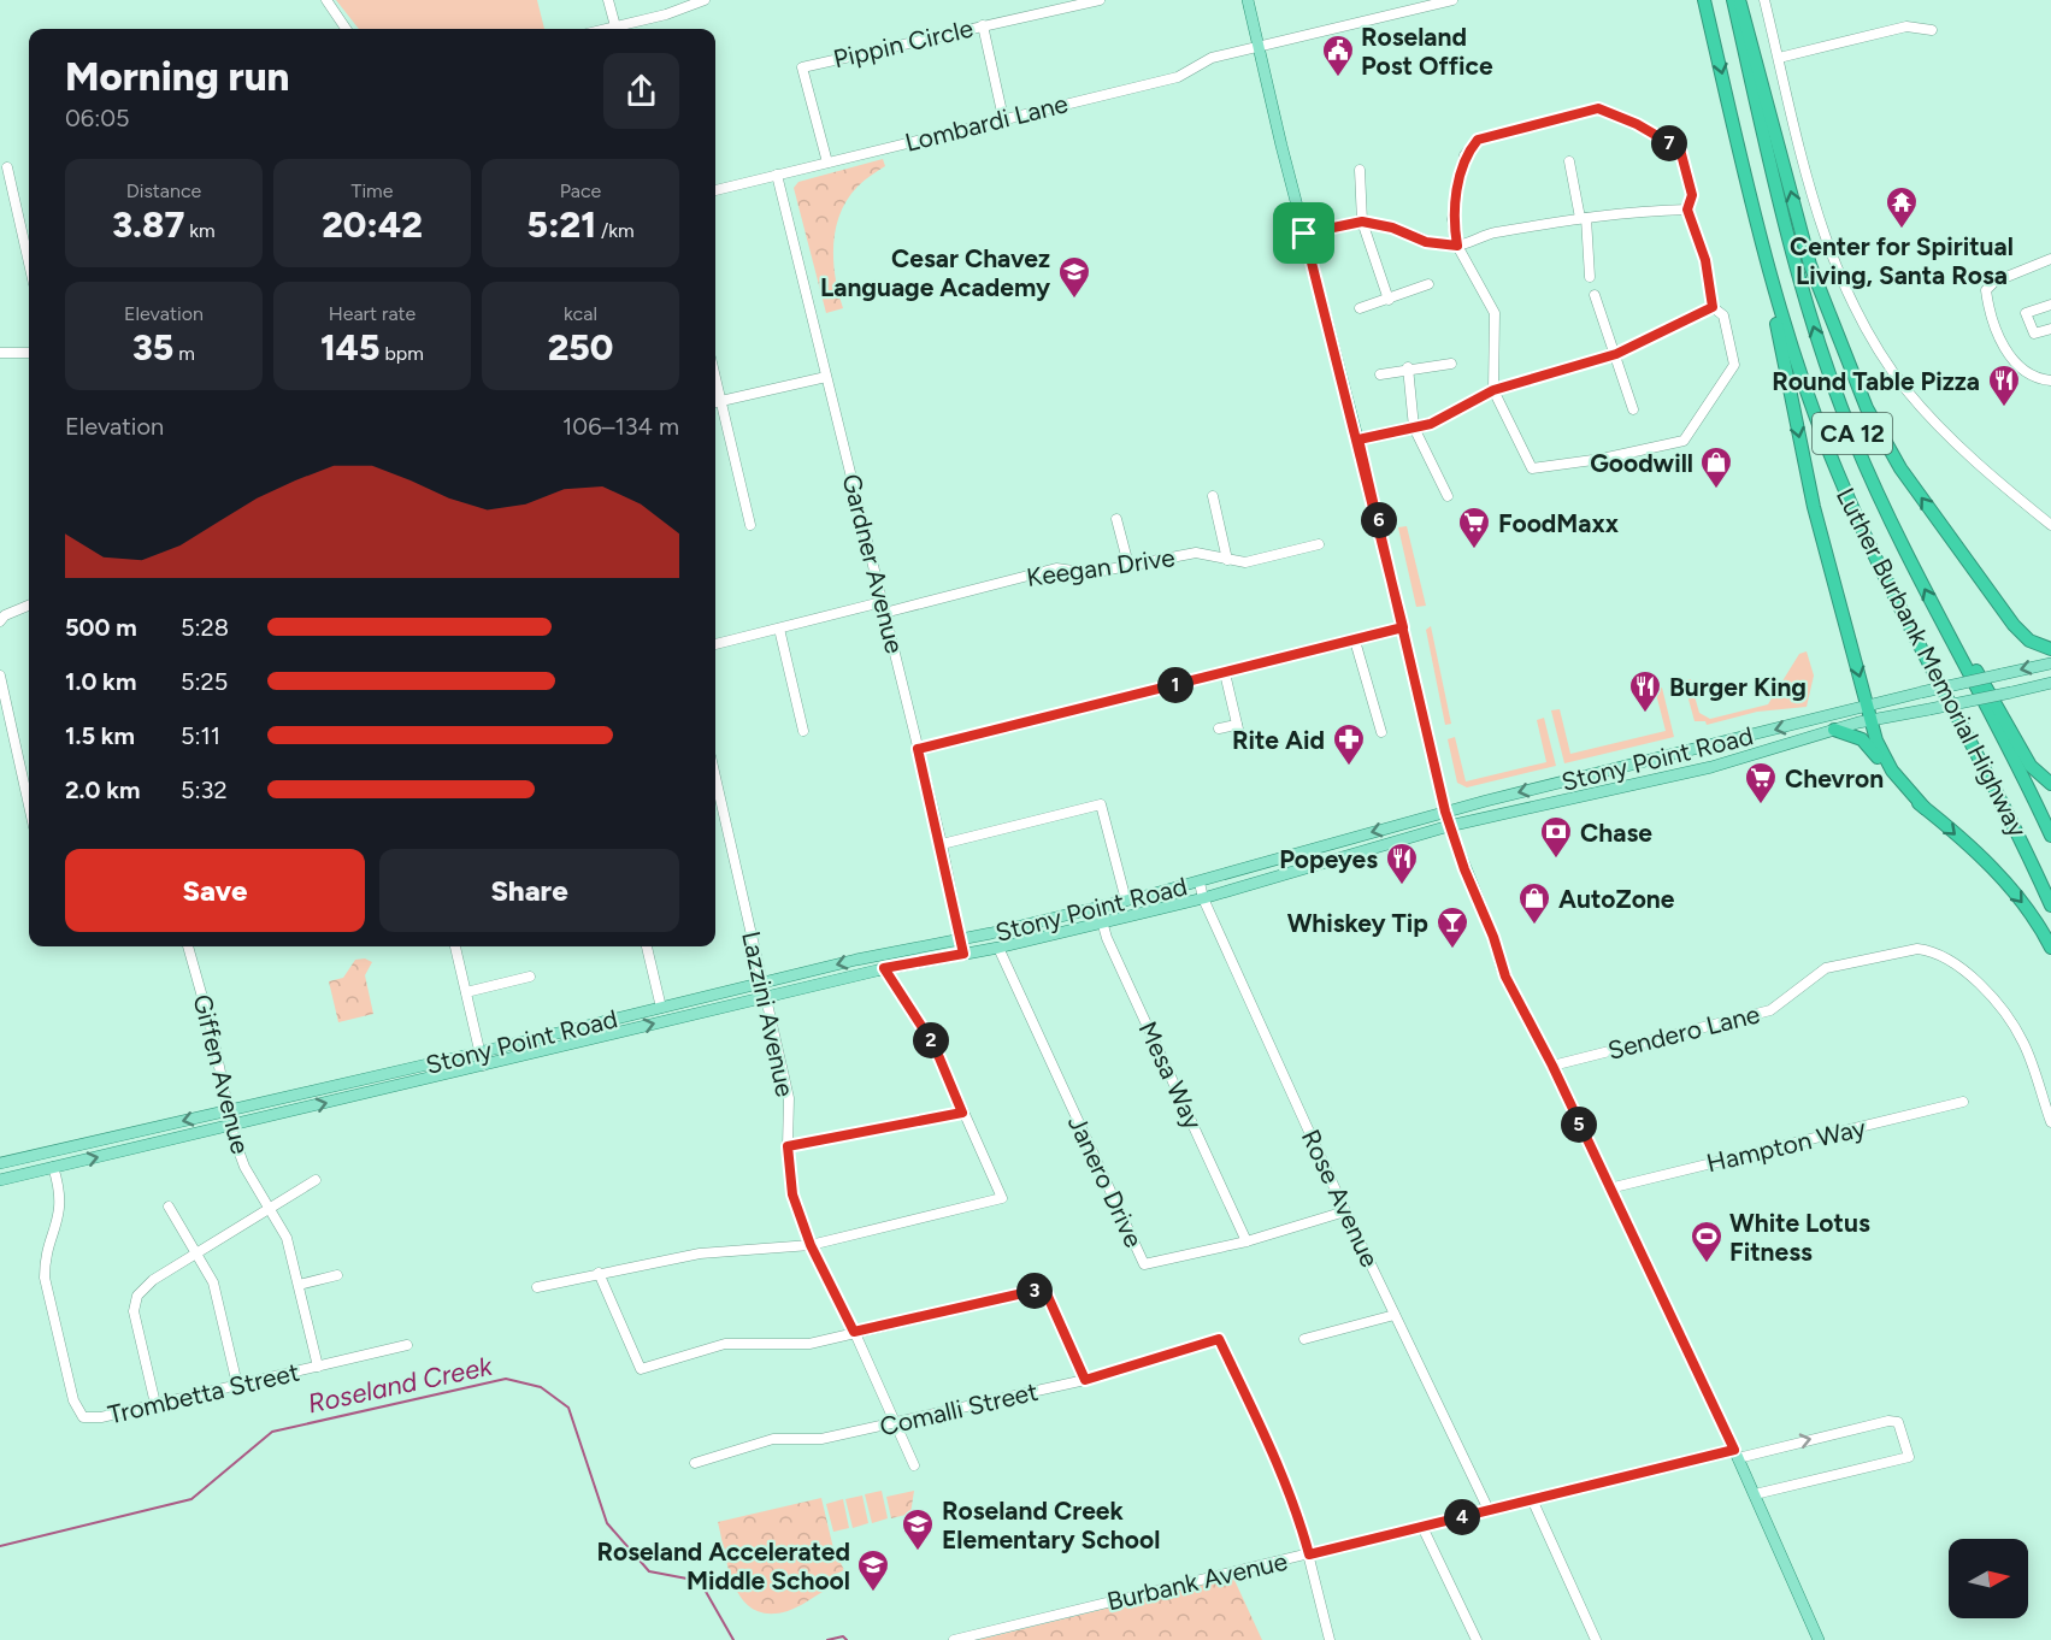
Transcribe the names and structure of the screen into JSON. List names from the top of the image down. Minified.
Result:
{"streets":{"highway":["CA 12","Luther Burbank Memorial Highway"],"main road":["Stony Point Road"],"street":["Pippin Circle","Lombardi Lane","Gardner Avenue","Keegan Drive","Lazzini Avenue","Sendero Lane","Giffen Avenue","Mesa Way","Hampton Way","Janero Drive","Rose Avenue","Trombetta Street","Comalli Street","Burbank Avenue"]},"crossings":[["Pippin Circle","Lombardi Lane"],["Lombardi Lane","Gardner Avenue"],["Gardner Avenue","Keegan Drive"],["Gardner Avenue","Stony Point Road"],["Stony Point Road","Lazzini Avenue"],["Stony Point Road","Giffen Avenue"],["Stony Point Road","Mesa Way"],["Stony Point Road","Janero Drive"],["Stony Point Road","Rose Avenue"],["Stony Point Road","Trombetta Street"],["Lazzini Avenue","Comalli Street"],["Giffen Avenue","Trombetta Street"],["Mesa Way","Janero Drive"],["Janero Drive","Rose Avenue"],["Rose Avenue","Burbank Avenue"],["Comalli Street","Burbank Avenue"]],"water":["Roseland Creek"],"places":{"public building":["Roseland Post Office"],"temple":["Center for Spiritual Living, Santa Rosa"],"school or university":["Cesar Chavez Language Academy","Roseland Creek Elementary School","Roseland Accelerated Middle School"],"restaurant":["Round Table Pizza","Burger King","Popeyes"],"shop":["Goodwill","AutoZone"],"supermarket":["FoodMaxx","Chevron"],"pharmacy":["Rite Aid"],"bank":["Chase"],"bar":["Whiskey Tip"],"sports":["White Lotus Fitness"]},"north":"right","page":{"heading":["Morning run","06:05"],"pins":["7","6","1","2","5","3","4"],"stats":[["Distance","3.87 km"],["Time","20:42"],["Pace","5:21 /km"],["Elevation","35 m"],["Heart rate","145 bpm"],["kcal","250"]],"chart":["Elevation","106–134 m"],"list":[{"name":"500 m","note":"5:28"},{"name":"1.0 km","note":"5:25"},{"name":"1.5 km","note":"5:11"},{"name":"2.0 km","note":"5:32"}],"buttons":["Save","Share"]}}
